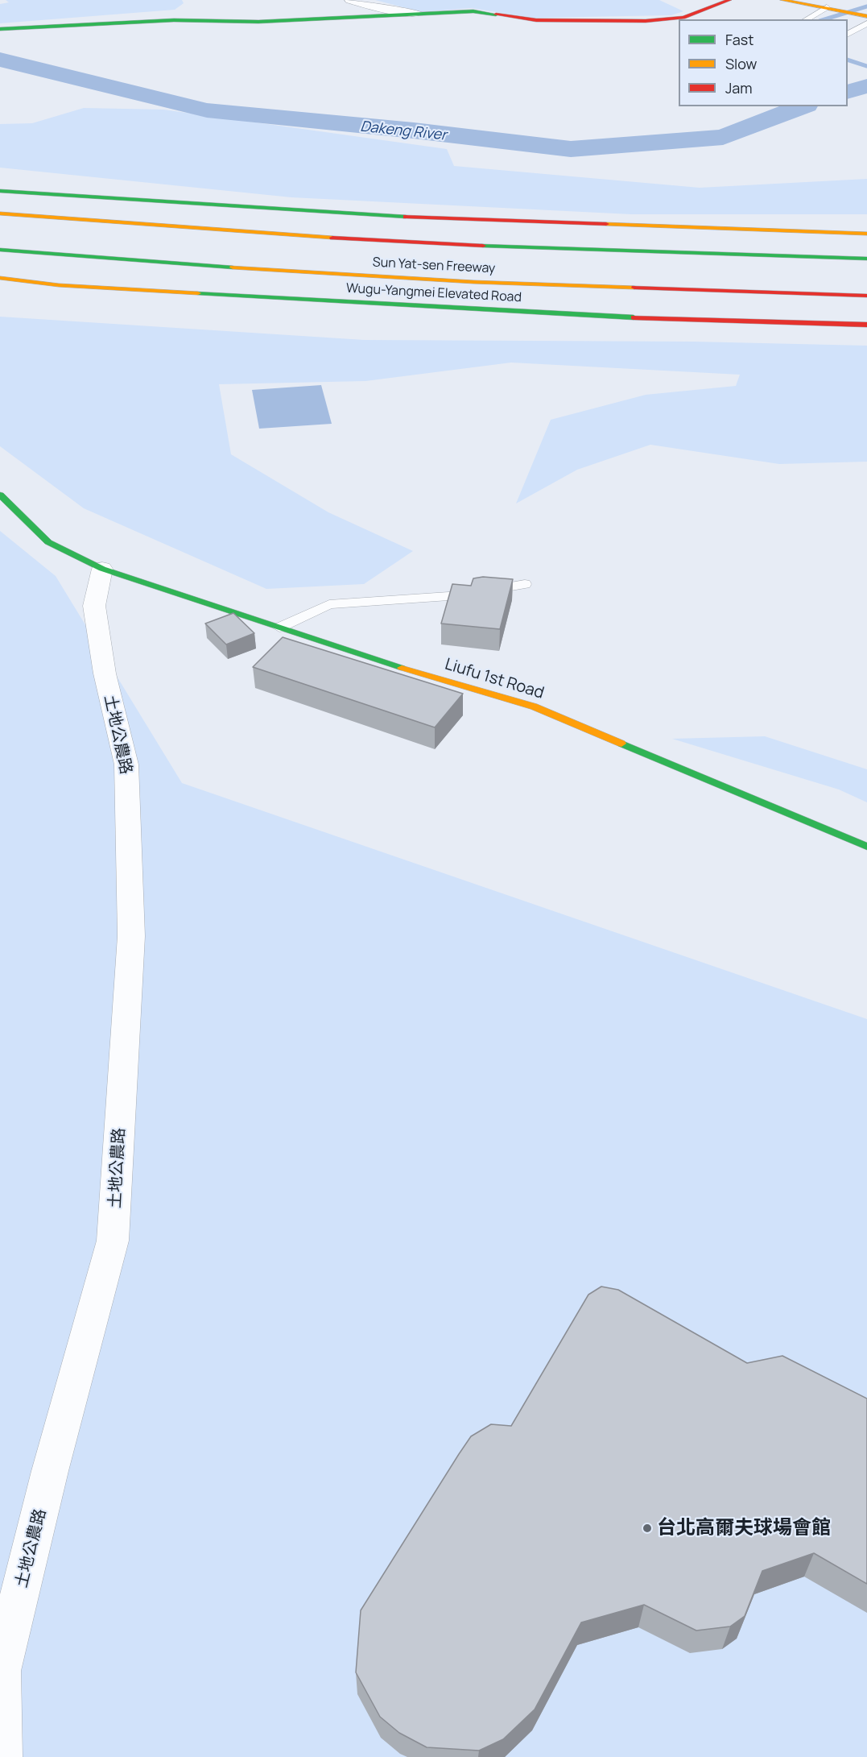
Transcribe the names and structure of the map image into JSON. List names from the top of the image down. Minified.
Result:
{"streets":{"main road":["Sun Yat-sen Freeway","Wugu-Yangmei Elevated Road","Liufu 1st Road"],"street":["土地公農路"]},"crossings":[["Liufu 1st Road","土地公農路"]],"water":["Dakeng River"],"places":["台北高爾夫球場會館"],"legend":["Fast","Slow","Jam"]}
